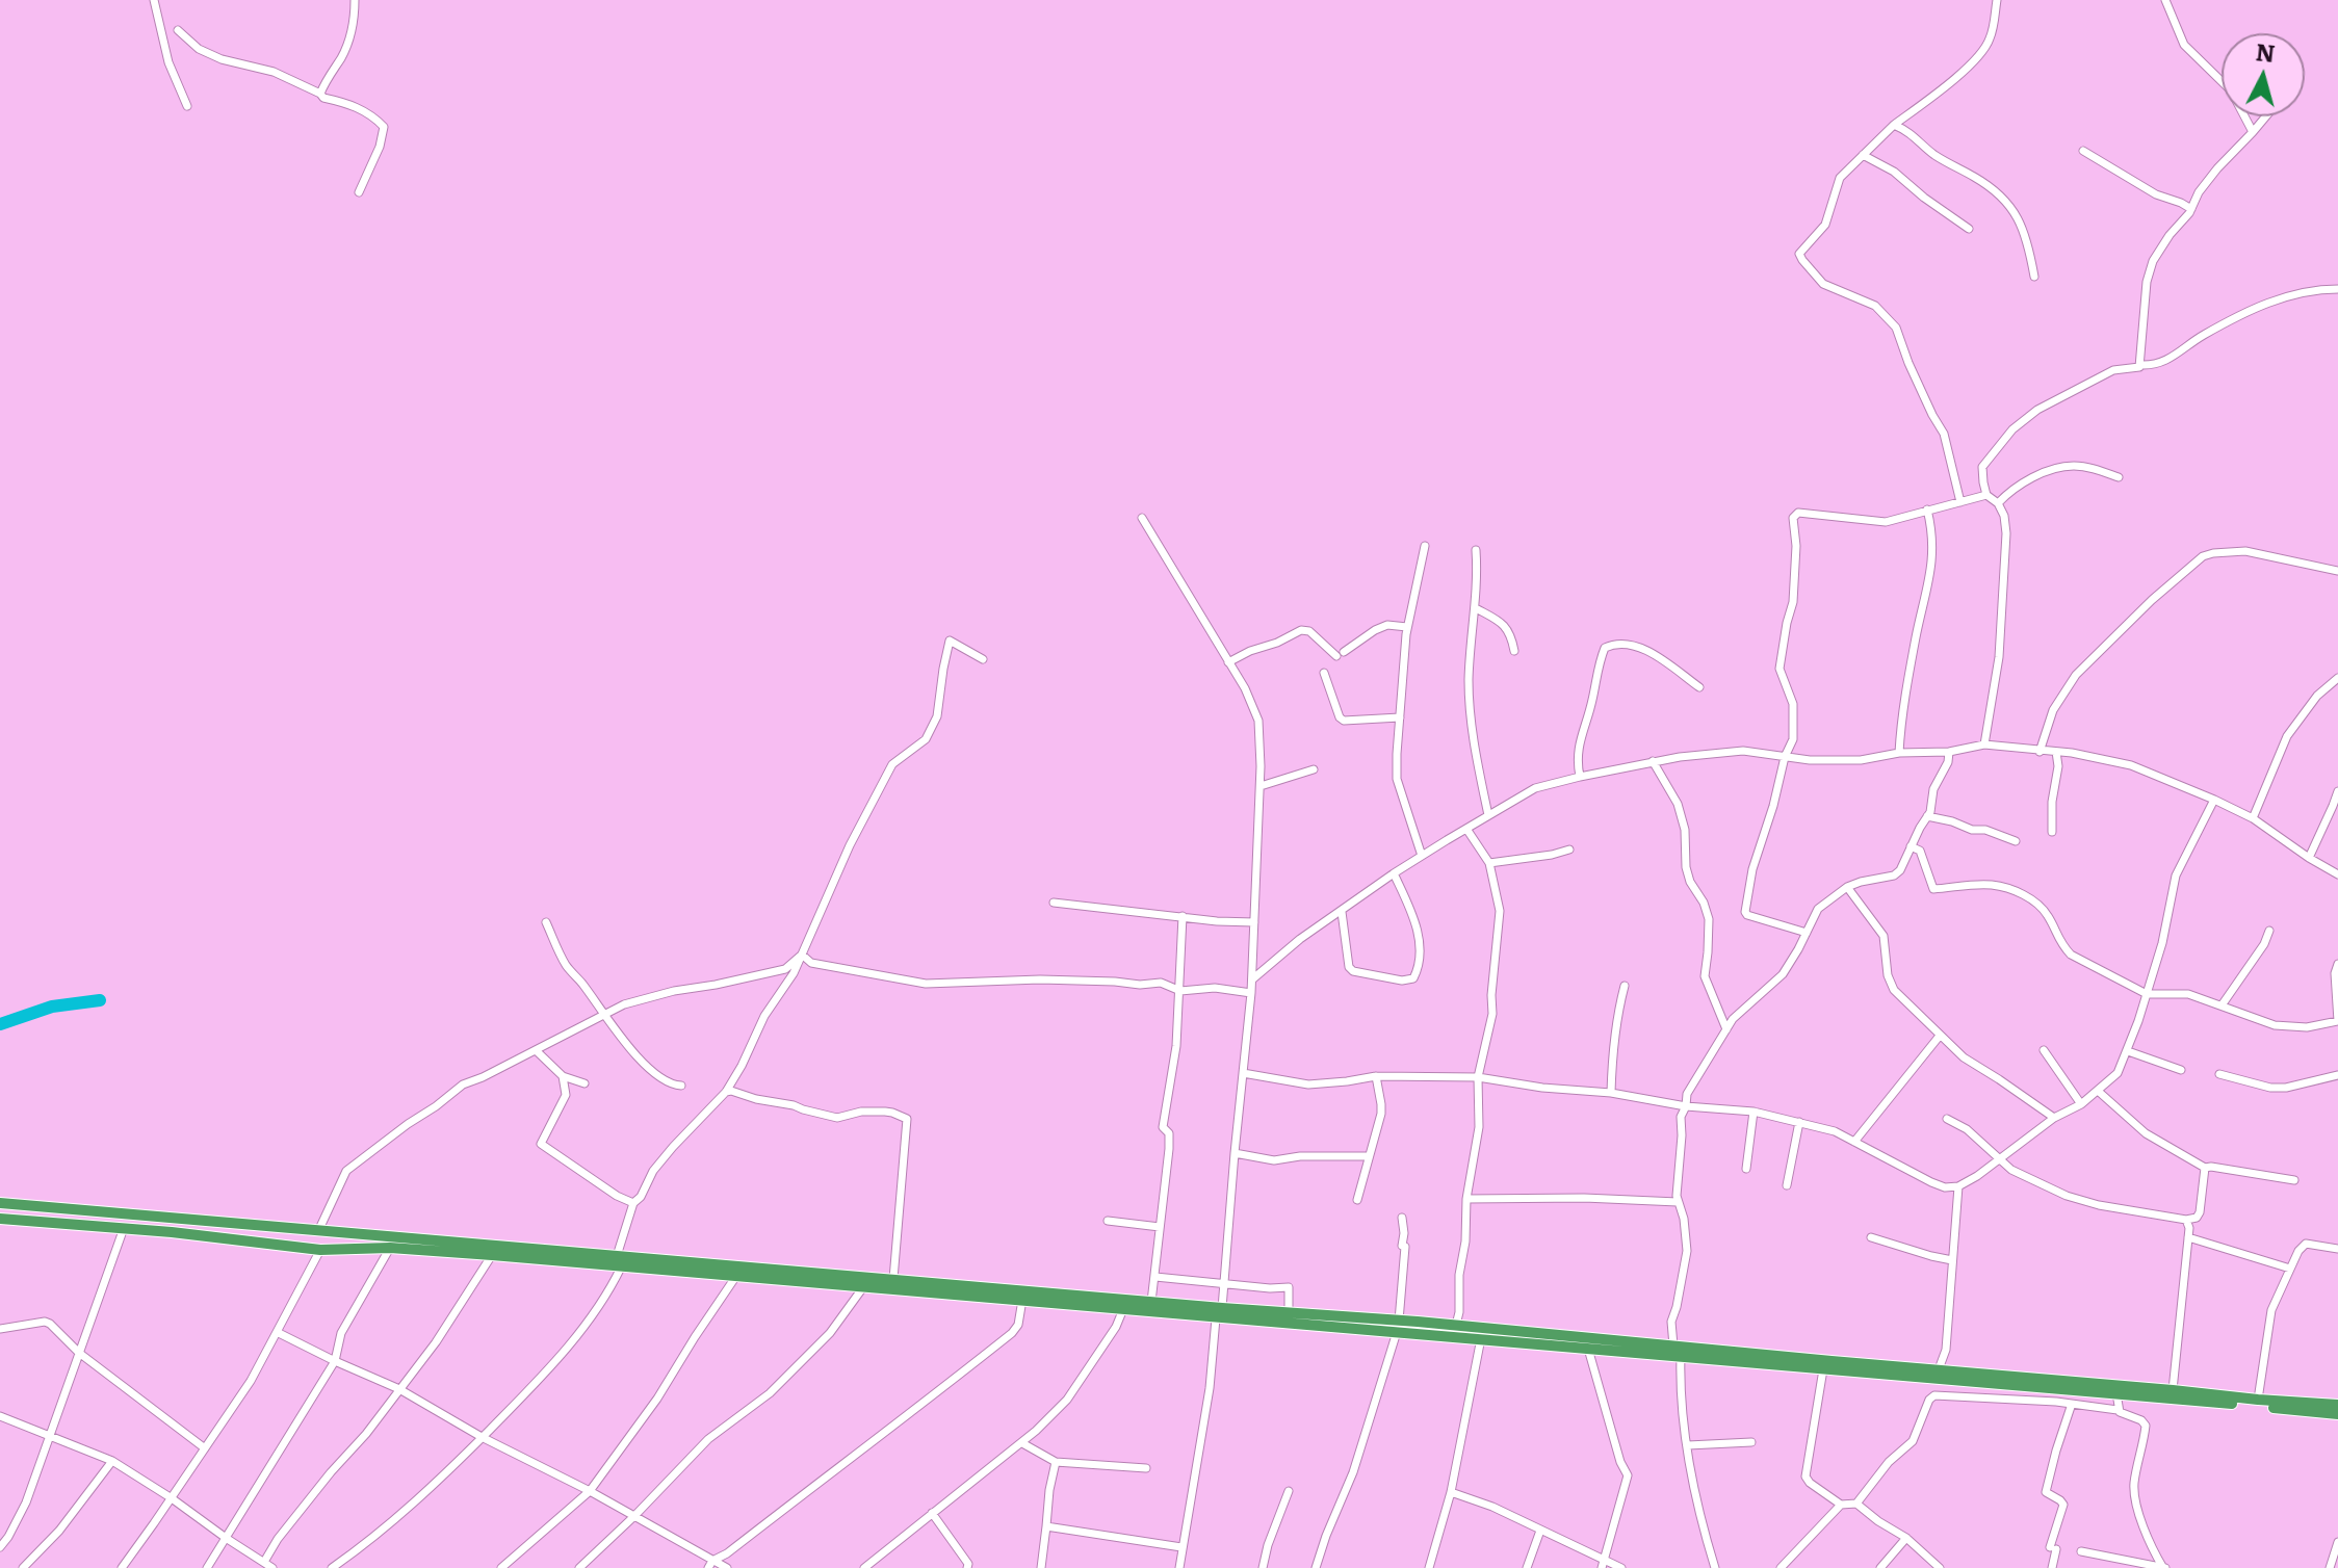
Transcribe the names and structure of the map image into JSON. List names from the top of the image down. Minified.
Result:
{"north":"top"}
